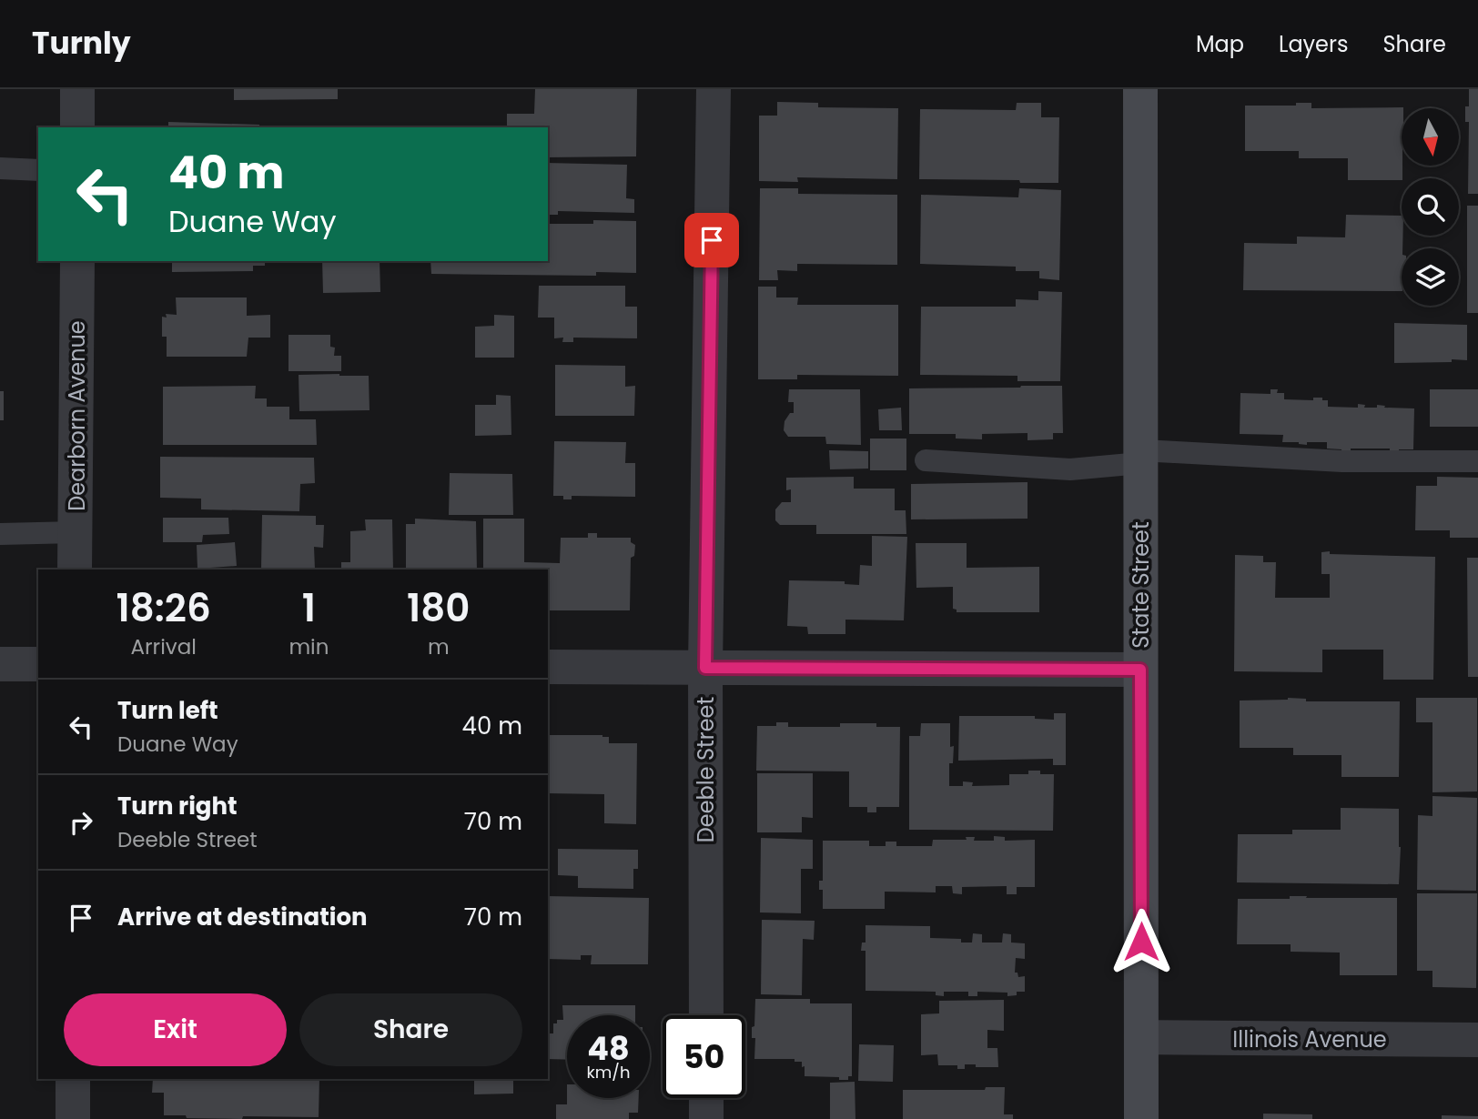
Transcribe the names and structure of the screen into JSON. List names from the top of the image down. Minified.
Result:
{"streets":{"main road":["State Street"],"street":["Dearborn Avenue","Deeble Street","Illinois Avenue"]},"crossings":[["State Street","Illinois Avenue"]],"north":"bottom","page":{"header":"Turnly","nav":["Map","Layers","Share"],"turn":["40 m","Duane Way"],"eta":["18:26","Arrival","1","min","180","m"],"list":[{"name":"Turn left","note":"Duane Way","value":"40 m"},{"name":"Turn right","note":"Deeble Street","value":"70 m"},{"name":"Arrive at destination","value":"70 m"}],"buttons":["Exit","Share"],"speed":"48 km/h","limit":"50"}}
